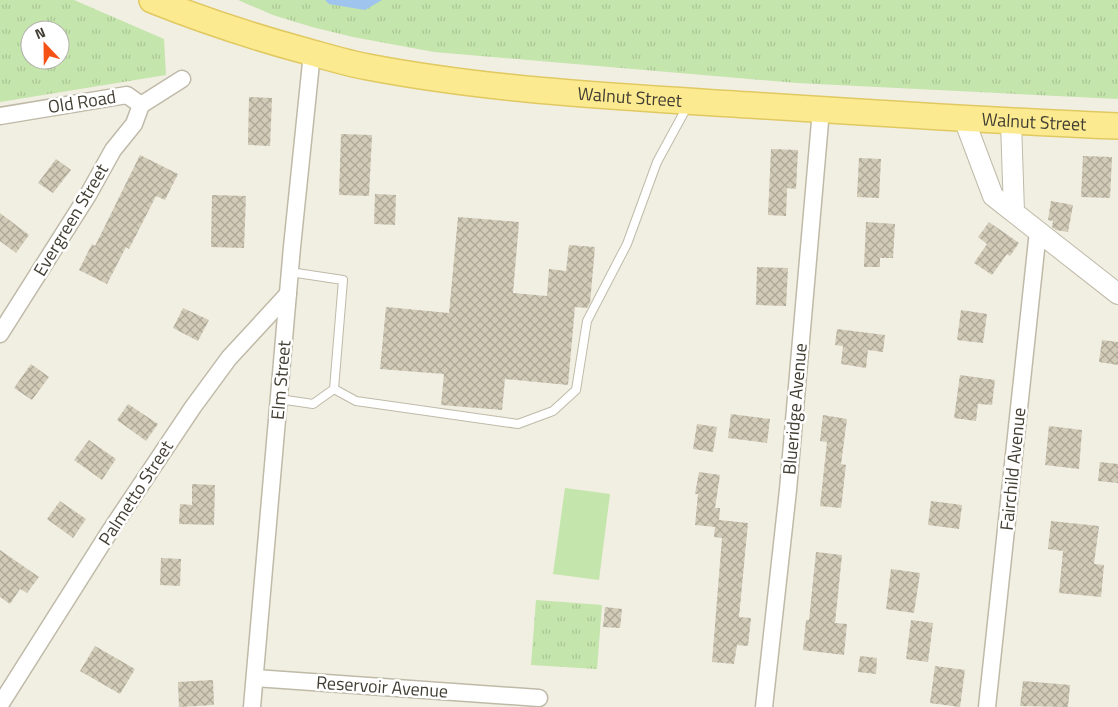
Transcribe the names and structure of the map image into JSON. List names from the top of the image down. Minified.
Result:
{"streets":{"main road":["Walnut Street"],"street":["Old Road","Evergreen Street","Elm Street","Blueridge Avenue","Fairchild Avenue","Palmetto Street","Reservoir Avenue"]},"crossings":[["Walnut Street","Elm Street"],["Walnut Street","Blueridge Avenue"],["Old Road","Evergreen Street"],["Elm Street","Palmetto Street"],["Elm Street","Reservoir Avenue"]],"north":"top"}
